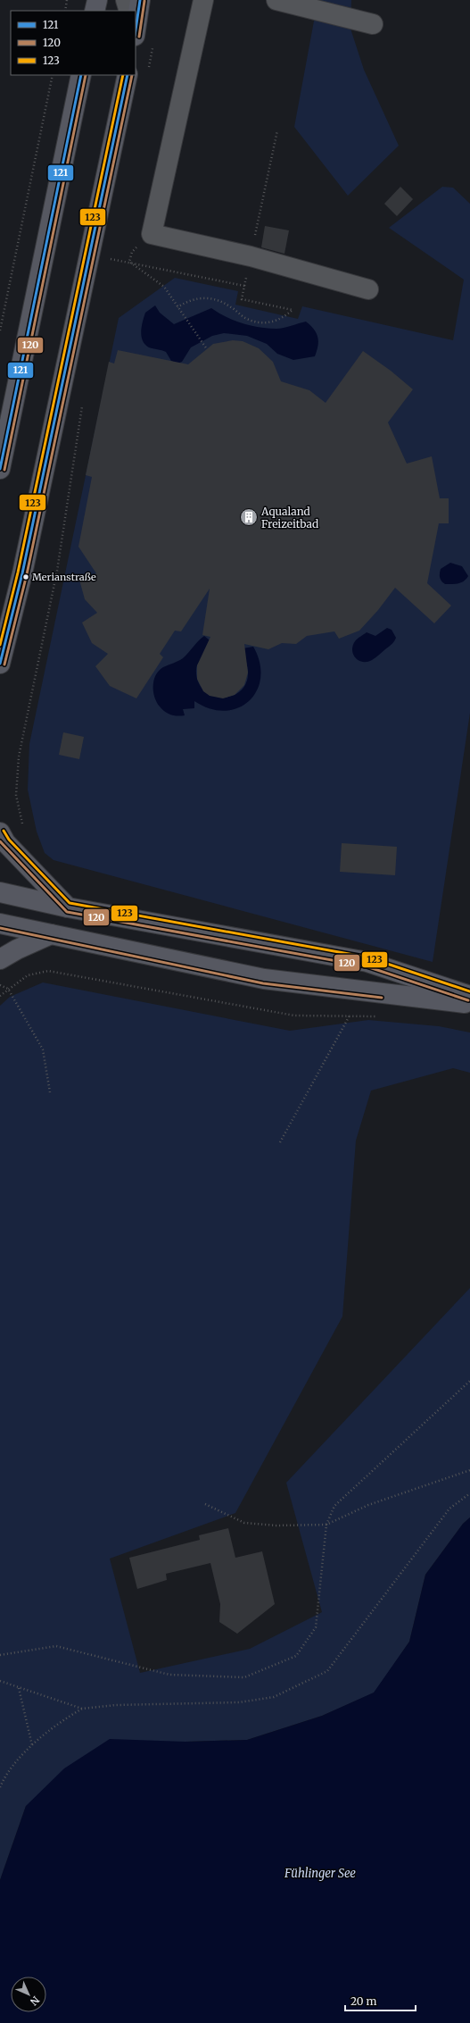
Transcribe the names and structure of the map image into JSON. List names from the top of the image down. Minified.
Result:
{"water":["Fühlinger See"],"places":{"building":["Aqualand Freizeitbad"],"other":["Merianstraße"]},"lines":["transit line 121","transit line 120","transit line 123"],"legend":["121","120","123"],"scale_bar":"20 m","north":"bottom right"}
